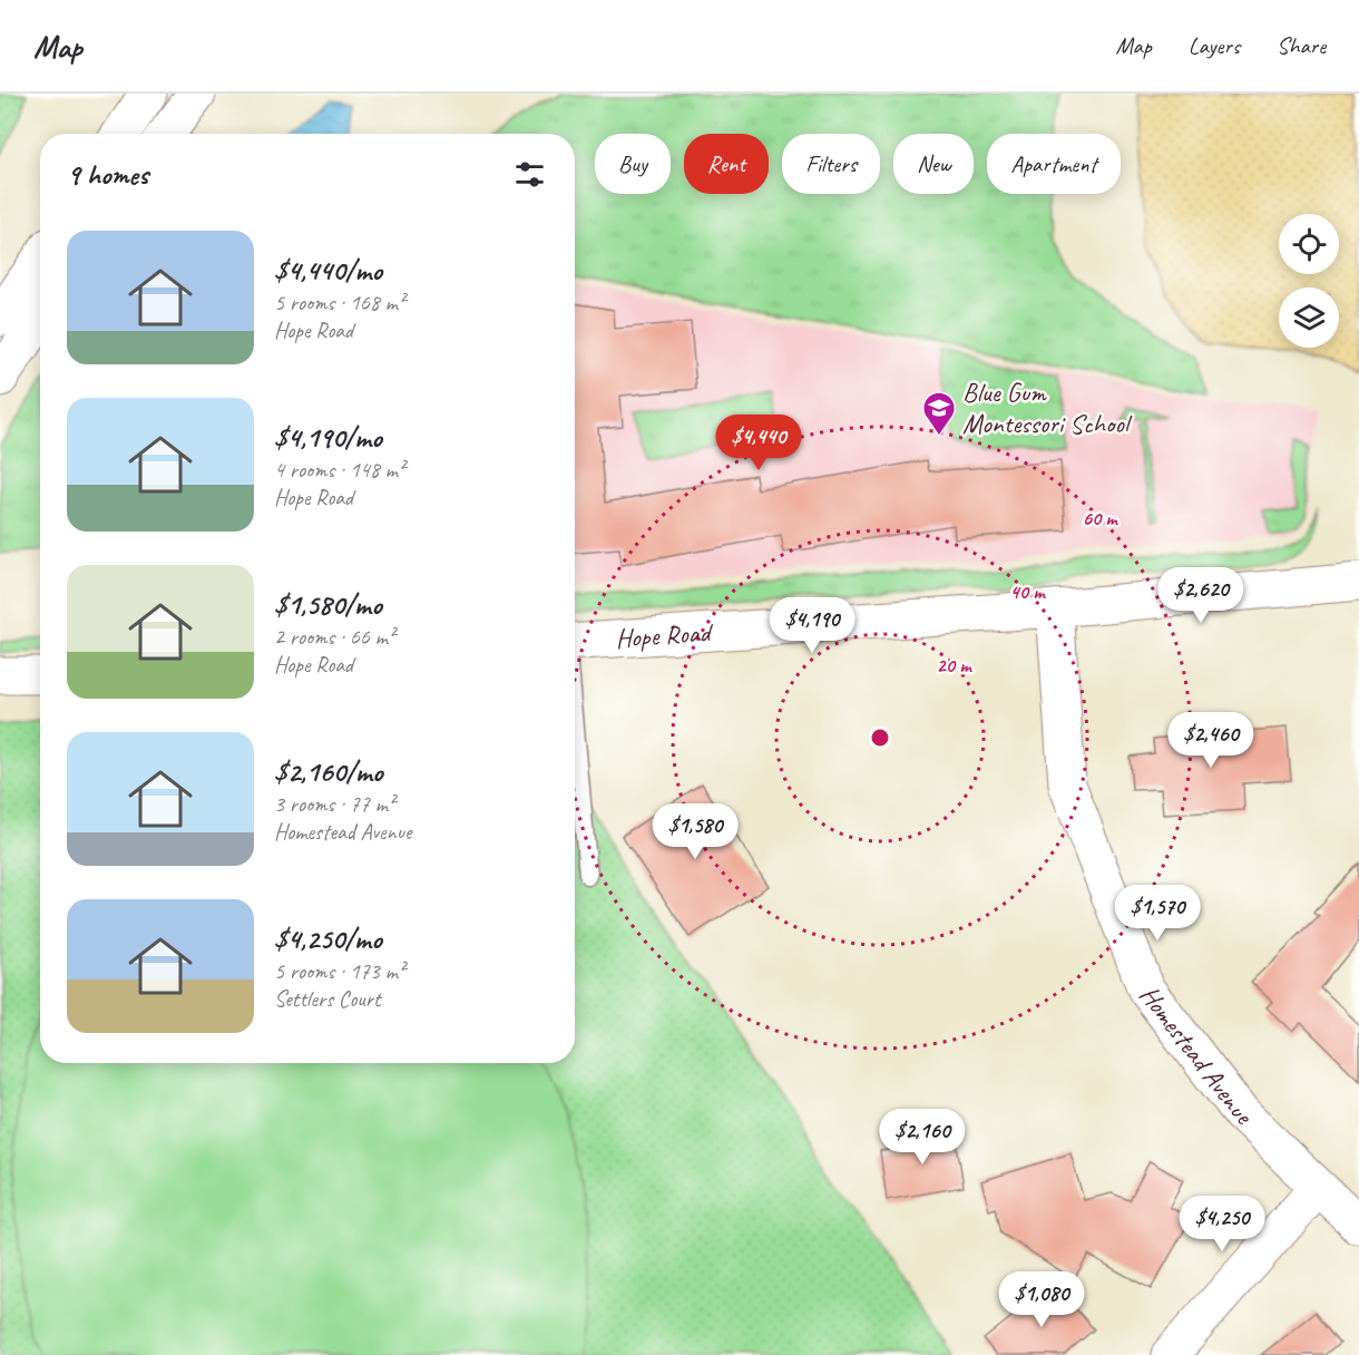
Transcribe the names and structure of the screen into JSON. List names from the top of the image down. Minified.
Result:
{"streets":{"street":["Hope Road","Homestead Avenue"]},"crossings":[["Hope Road","Homestead Avenue"]],"places":{"school or university":["Blue Gum Montessori School"]},"page":{"header":"Map","nav":["Map","Layers","Share"],"chip":["Buy","Rent","Filters","New","Apartment"],"heading":"9 homes","list":[{"name":"$4,440/mo","note":"5 rooms · 168 m² · Hope Road"},{"name":"$4,190/mo","note":"4 rooms · 148 m² · Hope Road"},{"name":"$1,580/mo","note":"2 rooms · 66 m² · Hope Road"},{"name":"$2,160/mo","note":"3 rooms · 77 m² · Homestead Avenue"},{"name":"$4,250/mo","note":"5 rooms · 173 m² · Settlers Court"}],"price":["$4,440","$2,620","$4,190","$2,460","$1,580","$1,570","$2,160","$4,250","$1,080"]},"rings":["60 m","40 m","20 m"]}
